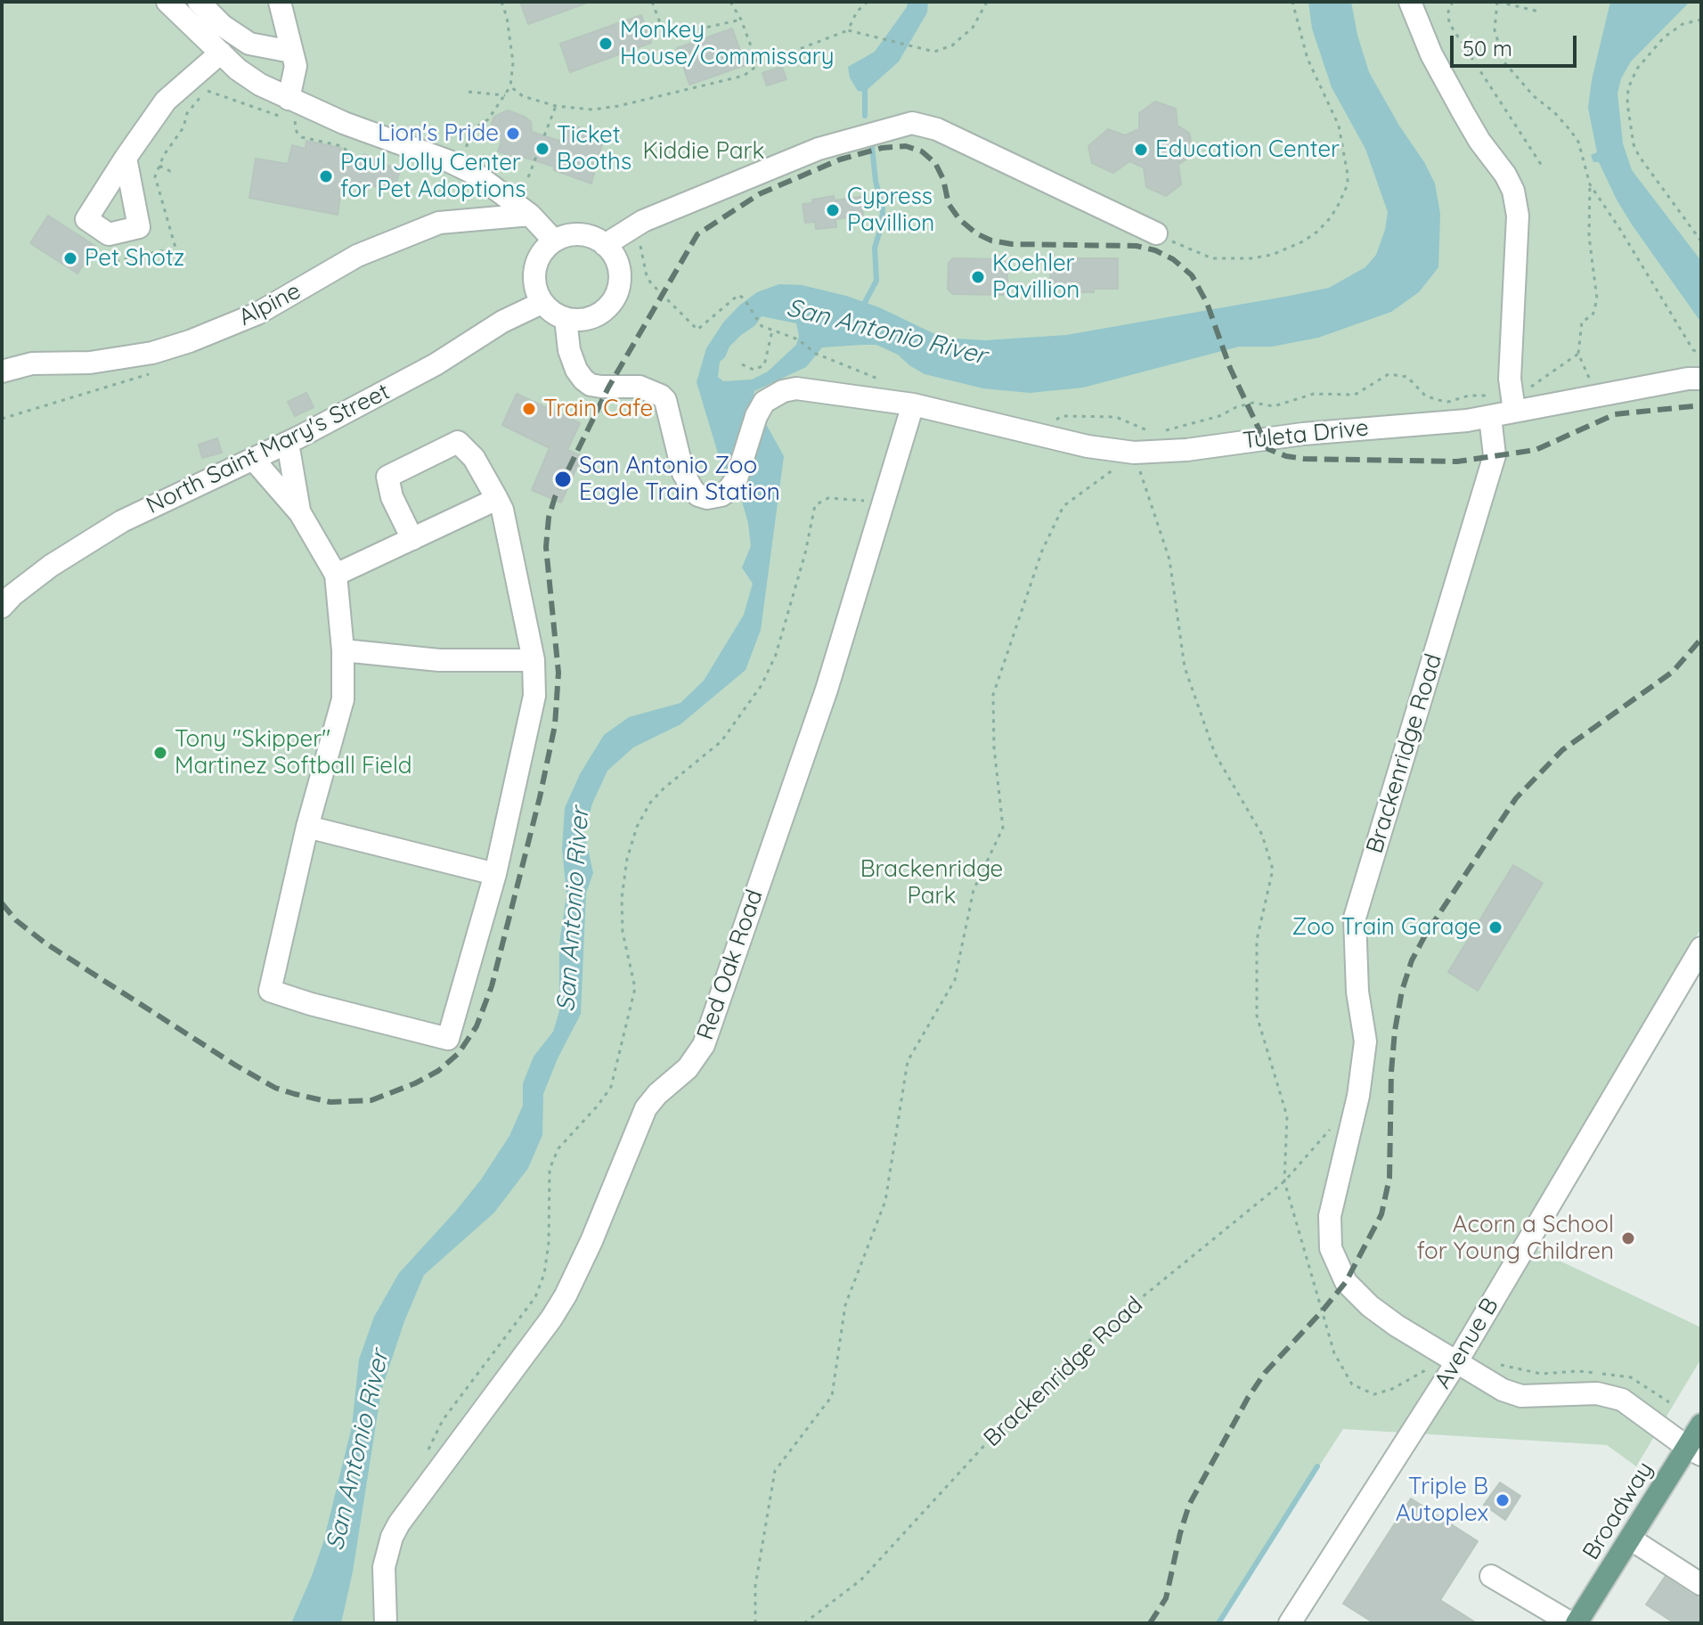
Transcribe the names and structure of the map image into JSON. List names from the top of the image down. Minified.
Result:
{"streets":{"main road":["Broadway"],"street":["Alpine","Tuleta Drive","North Saint Mary's Street","Brackenridge Road","Red Oak Road","Avenue B"]},"crossings":[["Tuleta Drive","North Saint Mary's Street"],["Tuleta Drive","Brackenridge Road"],["Tuleta Drive","Red Oak Road"],["Brackenridge Road","Avenue B"],["Brackenridge Road","Broadway"]],"water":["San Antonio River"],"parks":["Kiddie Park","Brackenridge Park"],"places":["Monkey House/Commissary","Lion's Pride","Ticket Booths","Education Center","Paul Jolly Center for Pet Adoptions","Cypress Pavillion","Pet Shotz","Koehler Pavillion","Train Cafe","San Antonio Zoo Eagle Train Station","Tony \"Skipper\" Martinez Softball Field","Zoo Train Garage","Acorn a School for Young Children","Triple B Autoplex"],"scale_bar":"50 m"}
